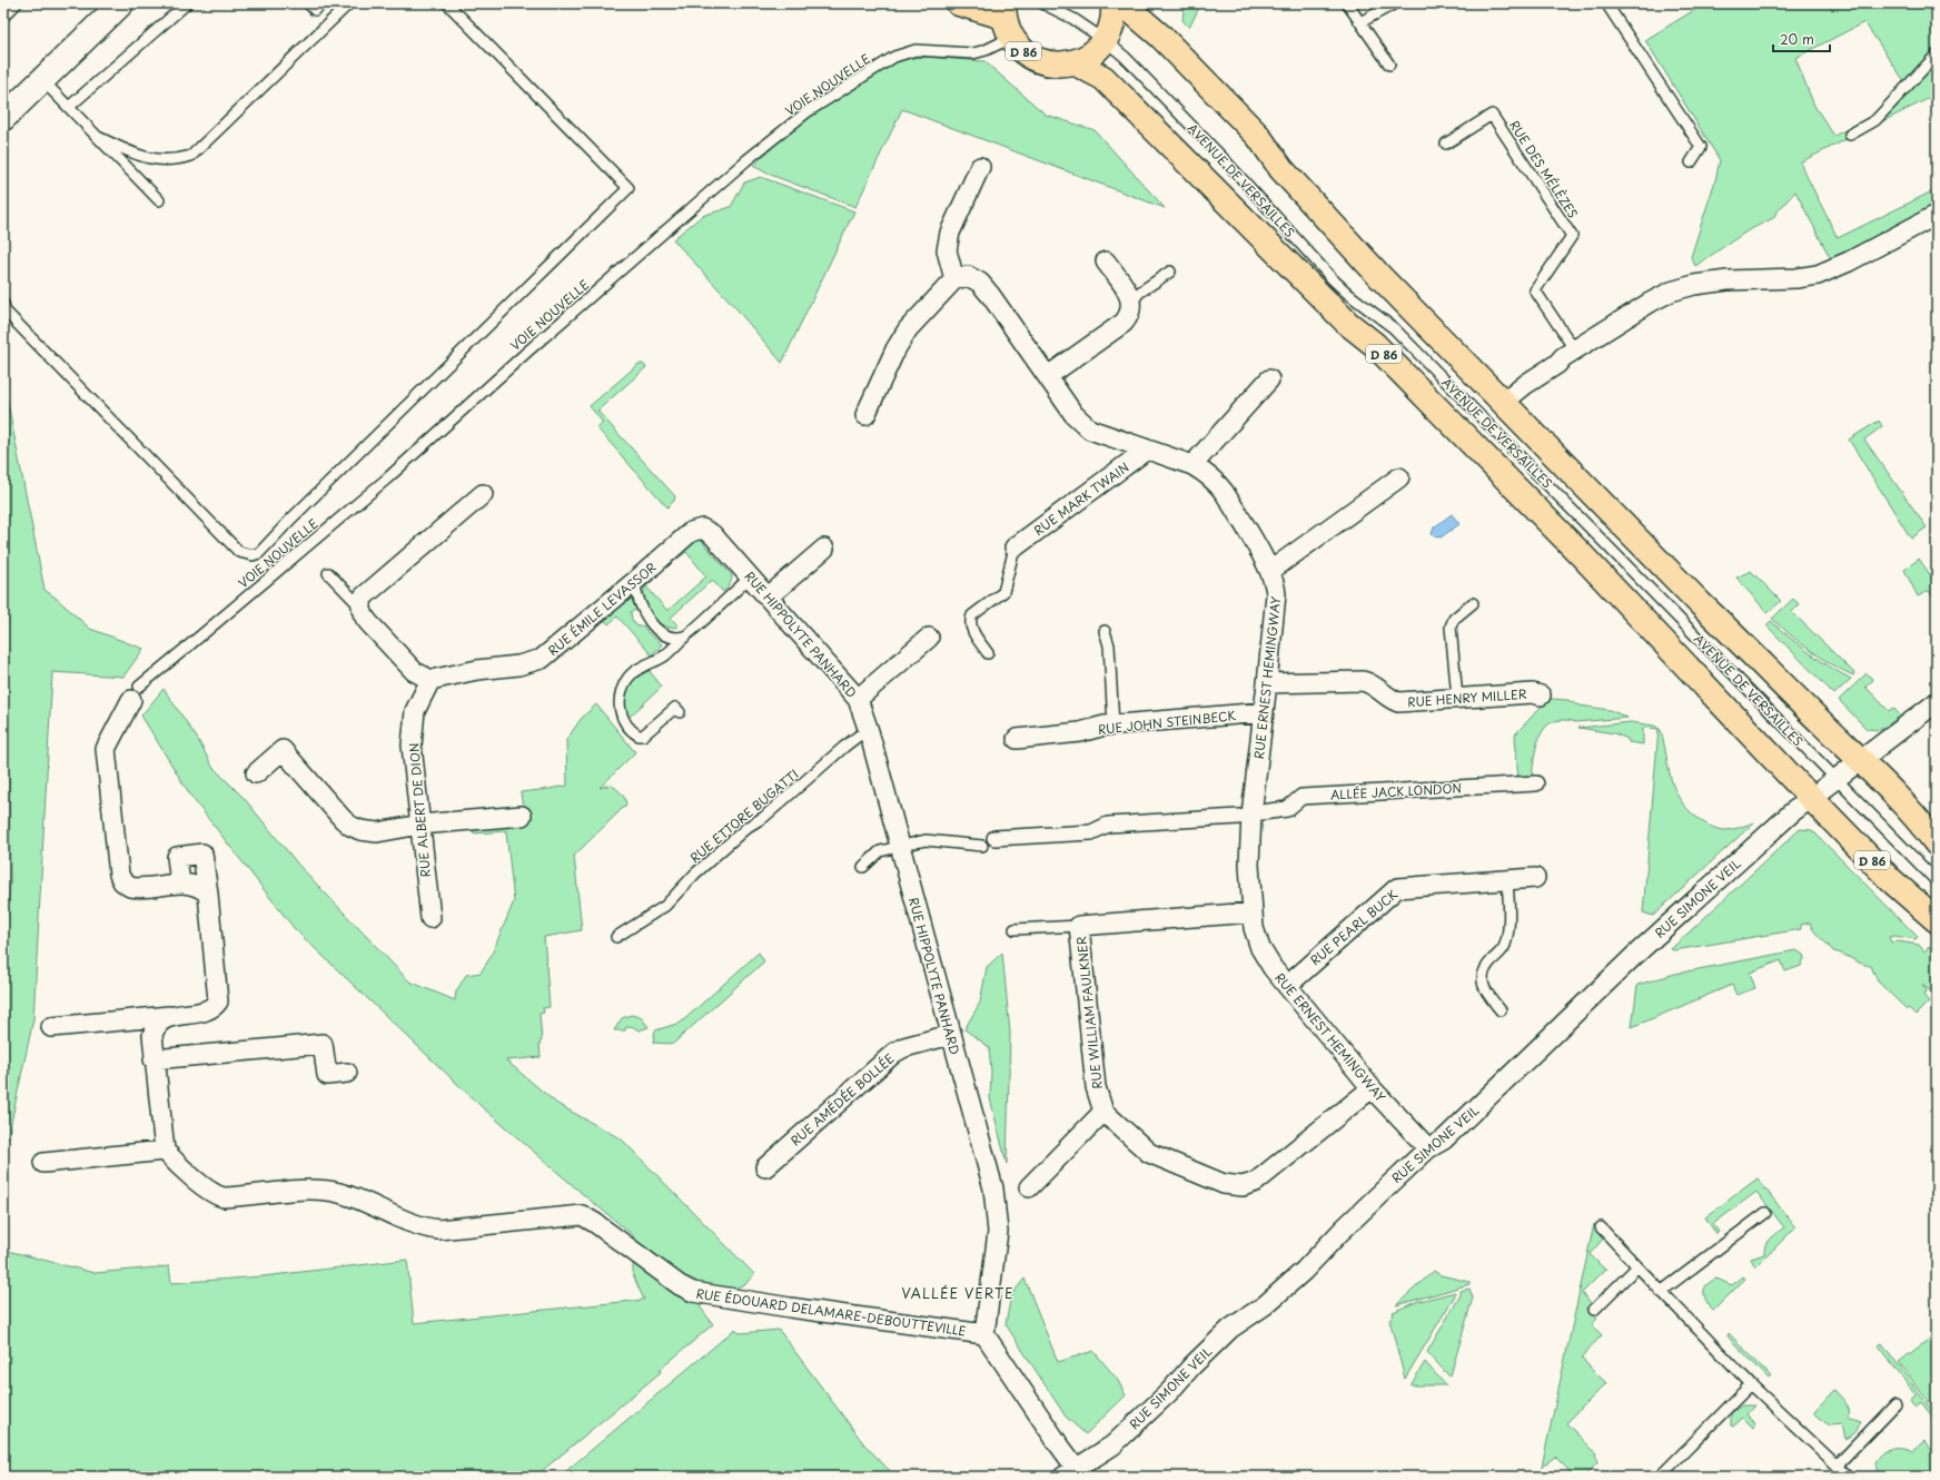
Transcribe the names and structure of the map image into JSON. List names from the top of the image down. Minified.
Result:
{"streets":{"main road":["D 86","AVENUE DE VERSAILLES"],"street":["RUE MARK TWAIN","RUE ÉMILE LEVASSOR","RUE HIPPOLYTE PANHARD","RUE ERNEST HEMINGWAY","RUE HENRY MILLER","RUE JOHN STEINBECK","ALLÉE JACK LONDON","RUE ALBERT DE DION","RUE SIMONE VEIL","RUE PEARL BUCK","RUE WILLIAM FAULKNER","RUE AMÉDÉE BOLLÉE","RUE ÉDOUARD DELAMARE-DEBOUTTEVILLE"],"lane":["VOIE NOUVELLE","RUE DES MÉLÈZES","RUE ETTORE BUGATTI"]},"crossings":[["D 86","VOIE NOUVELLE"],["D 86","AVENUE DE VERSAILLES"],["AVENUE DE VERSAILLES","RUE SIMONE VEIL"],["RUE MARK TWAIN","RUE ERNEST HEMINGWAY"],["RUE ÉMILE LEVASSOR","RUE HIPPOLYTE PANHARD"],["RUE ÉMILE LEVASSOR","RUE ALBERT DE DION"],["RUE HIPPOLYTE PANHARD","RUE ETTORE BUGATTI"],["RUE HIPPOLYTE PANHARD","RUE AMÉDÉE BOLLÉE"],["RUE HIPPOLYTE PANHARD","RUE ÉDOUARD DELAMARE-DEBOUTTEVILLE"],["RUE ERNEST HEMINGWAY","RUE HENRY MILLER"],["RUE ERNEST HEMINGWAY","RUE JOHN STEINBECK"],["RUE ERNEST HEMINGWAY","RUE SIMONE VEIL"],["RUE ERNEST HEMINGWAY","RUE PEARL BUCK"],["RUE ERNEST HEMINGWAY","RUE WILLIAM FAULKNER"]],"districts":["VALLÉE VERTE"],"scale_bar":"20 m"}
